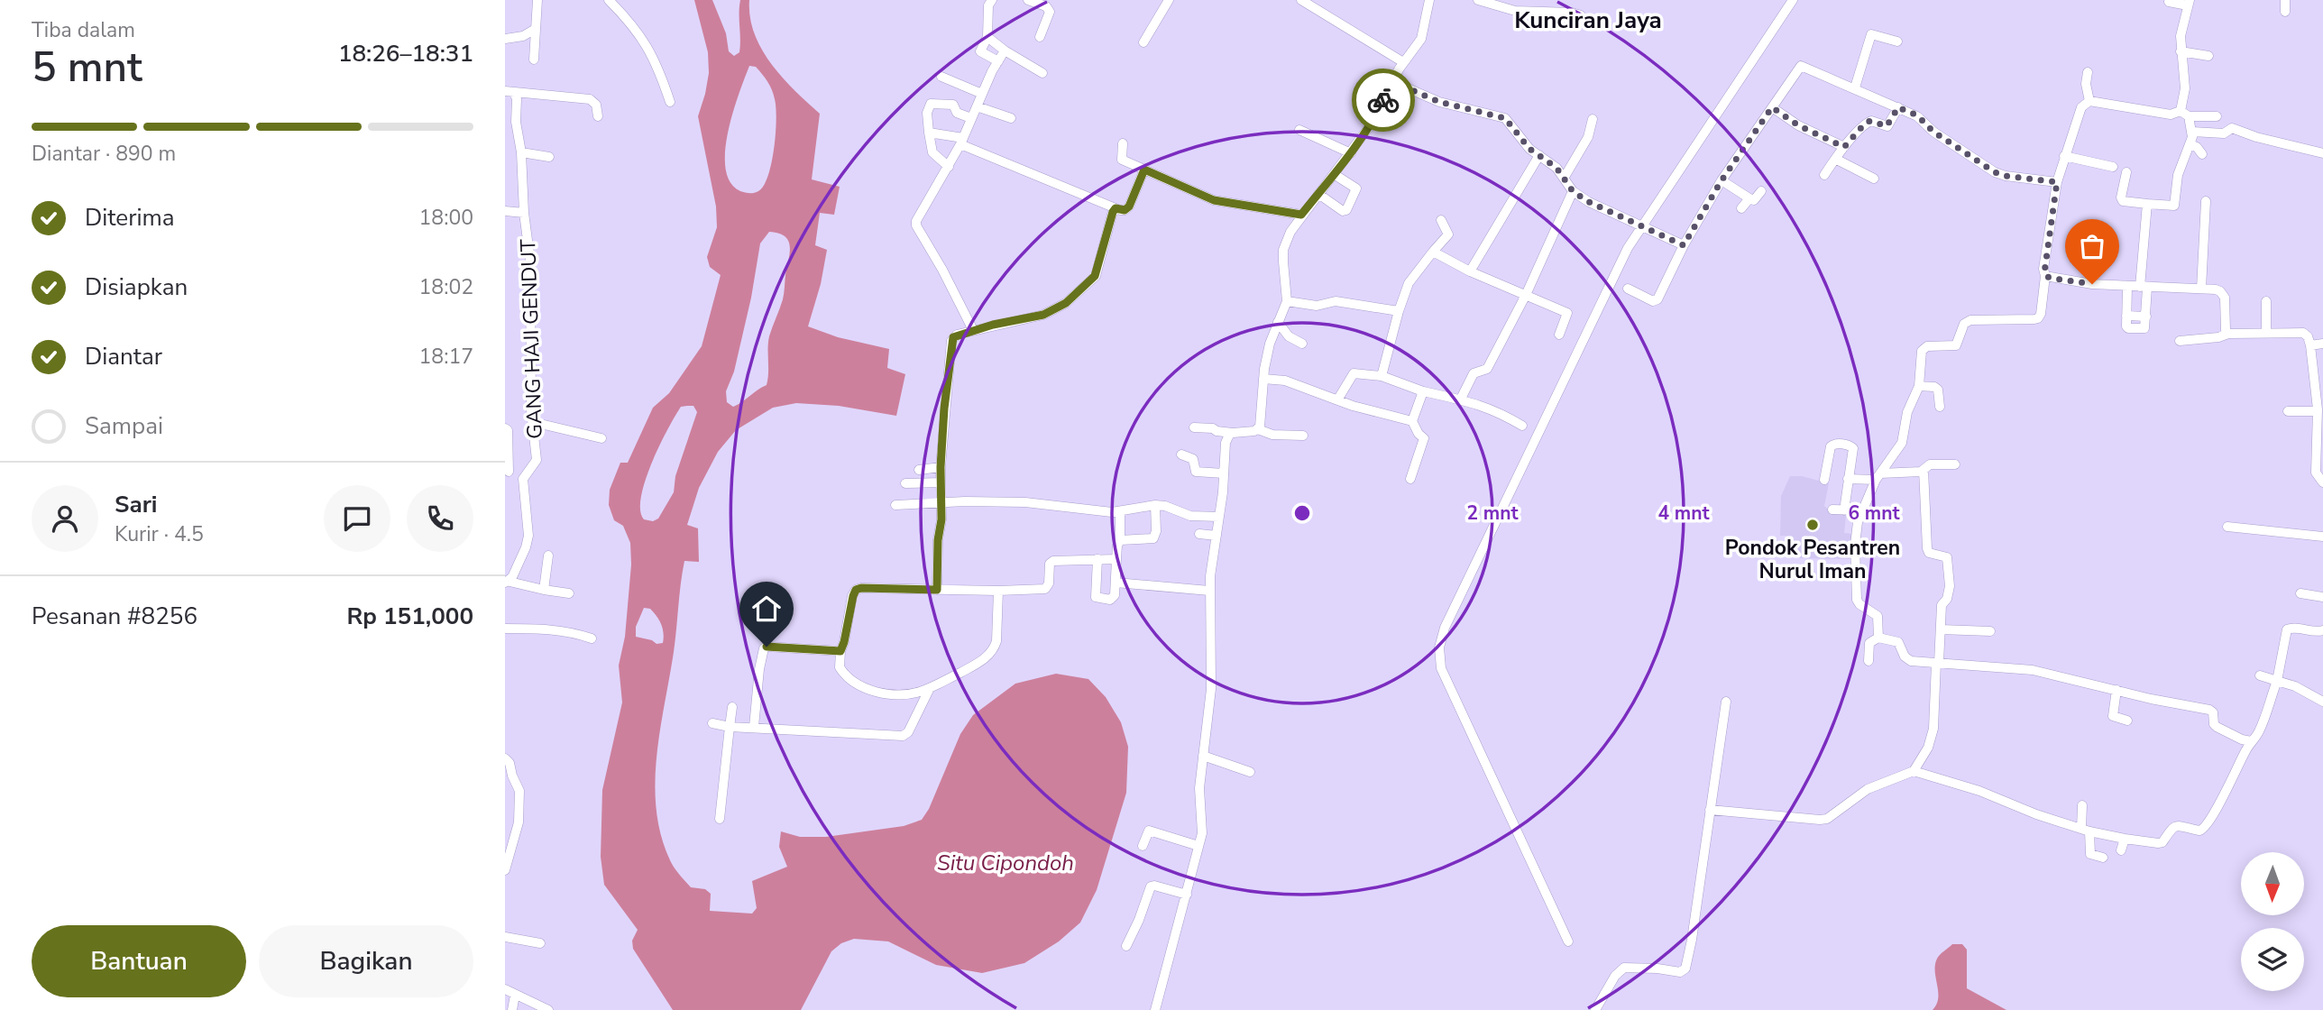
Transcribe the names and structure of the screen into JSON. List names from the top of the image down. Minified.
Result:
{"streets":{"street":["GANG HAJI GENDUT"]},"districts":["Kunciran Jaya"],"water":["Situ Cipondoh"],"places":["Pondok Pesantren Nurul Iman"],"north":"bottom","page":{"heading":["5 mnt","Tiba dalam","18:26–18:31"],"panel":["Sari","Kurir · 4.5","Pesanan #8256","Rp 151,000"],"bar":"Diantar · 890 m","list":[["Diterima","18:00"],["Disiapkan","18:02"],["Diantar","18:17"],"Sampai"],"buttons":["Bantuan","Bagikan"]},"rings":["2 mnt","4 mnt","6 mnt"]}
